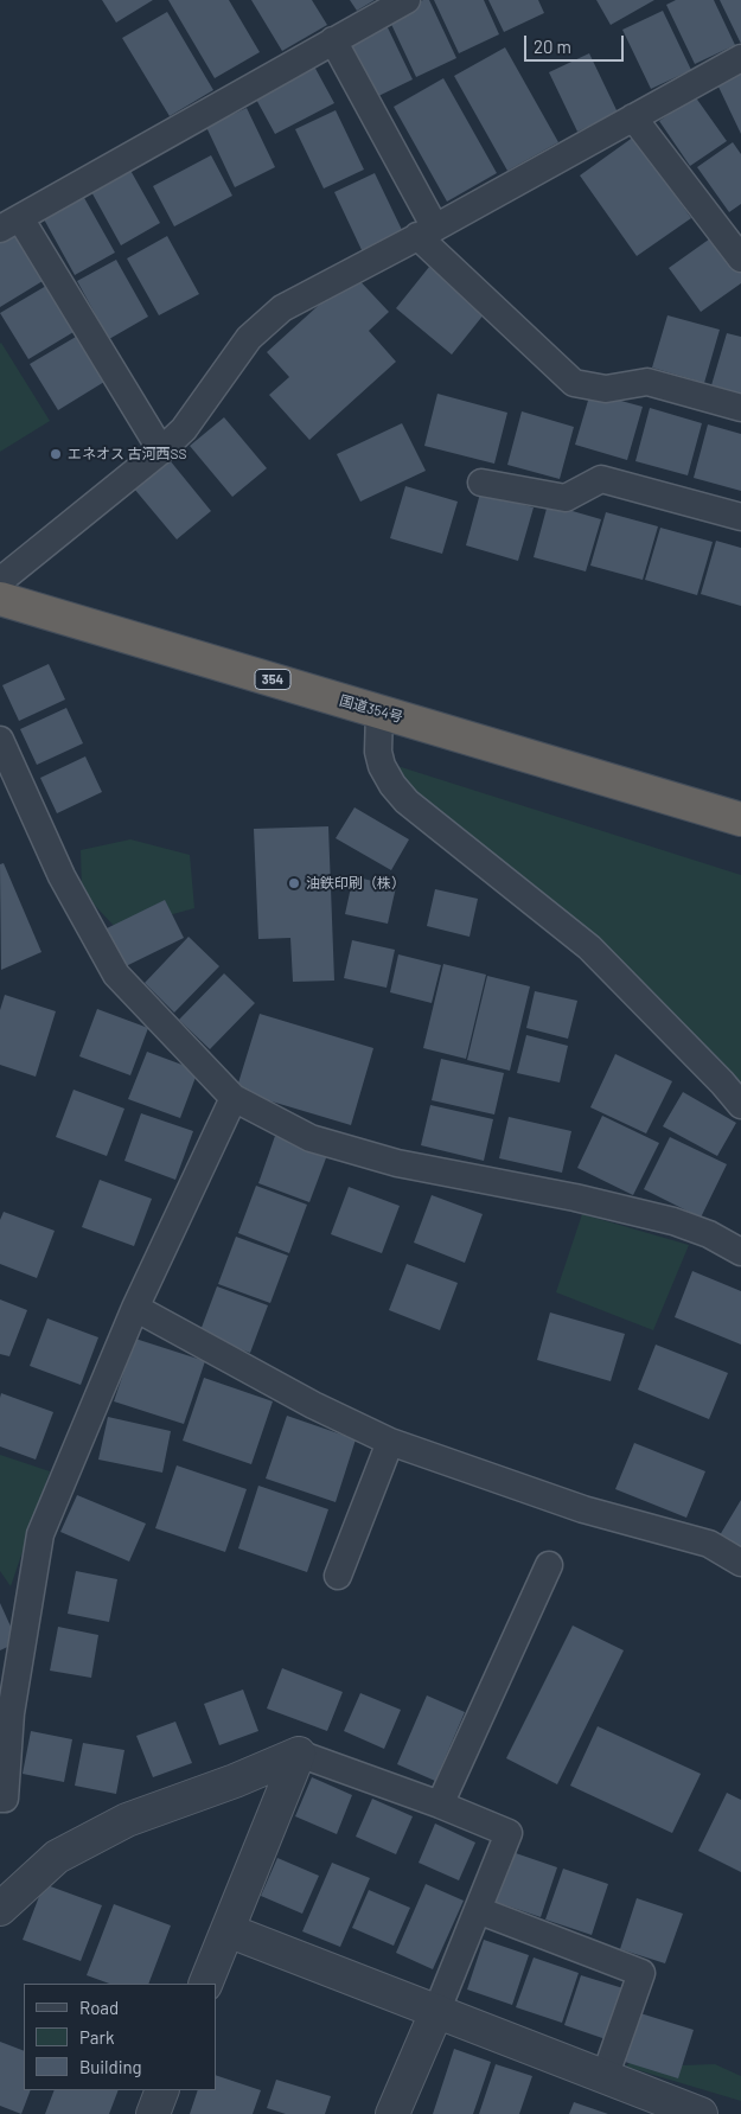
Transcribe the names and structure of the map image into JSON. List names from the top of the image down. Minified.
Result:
{"streets":{"highway":["354","国道354号"]},"places":["エネオス 古河西SS","油鉄印刷（株）"],"legend":["Road","Park","Building"],"scale_bar":"20 m"}
